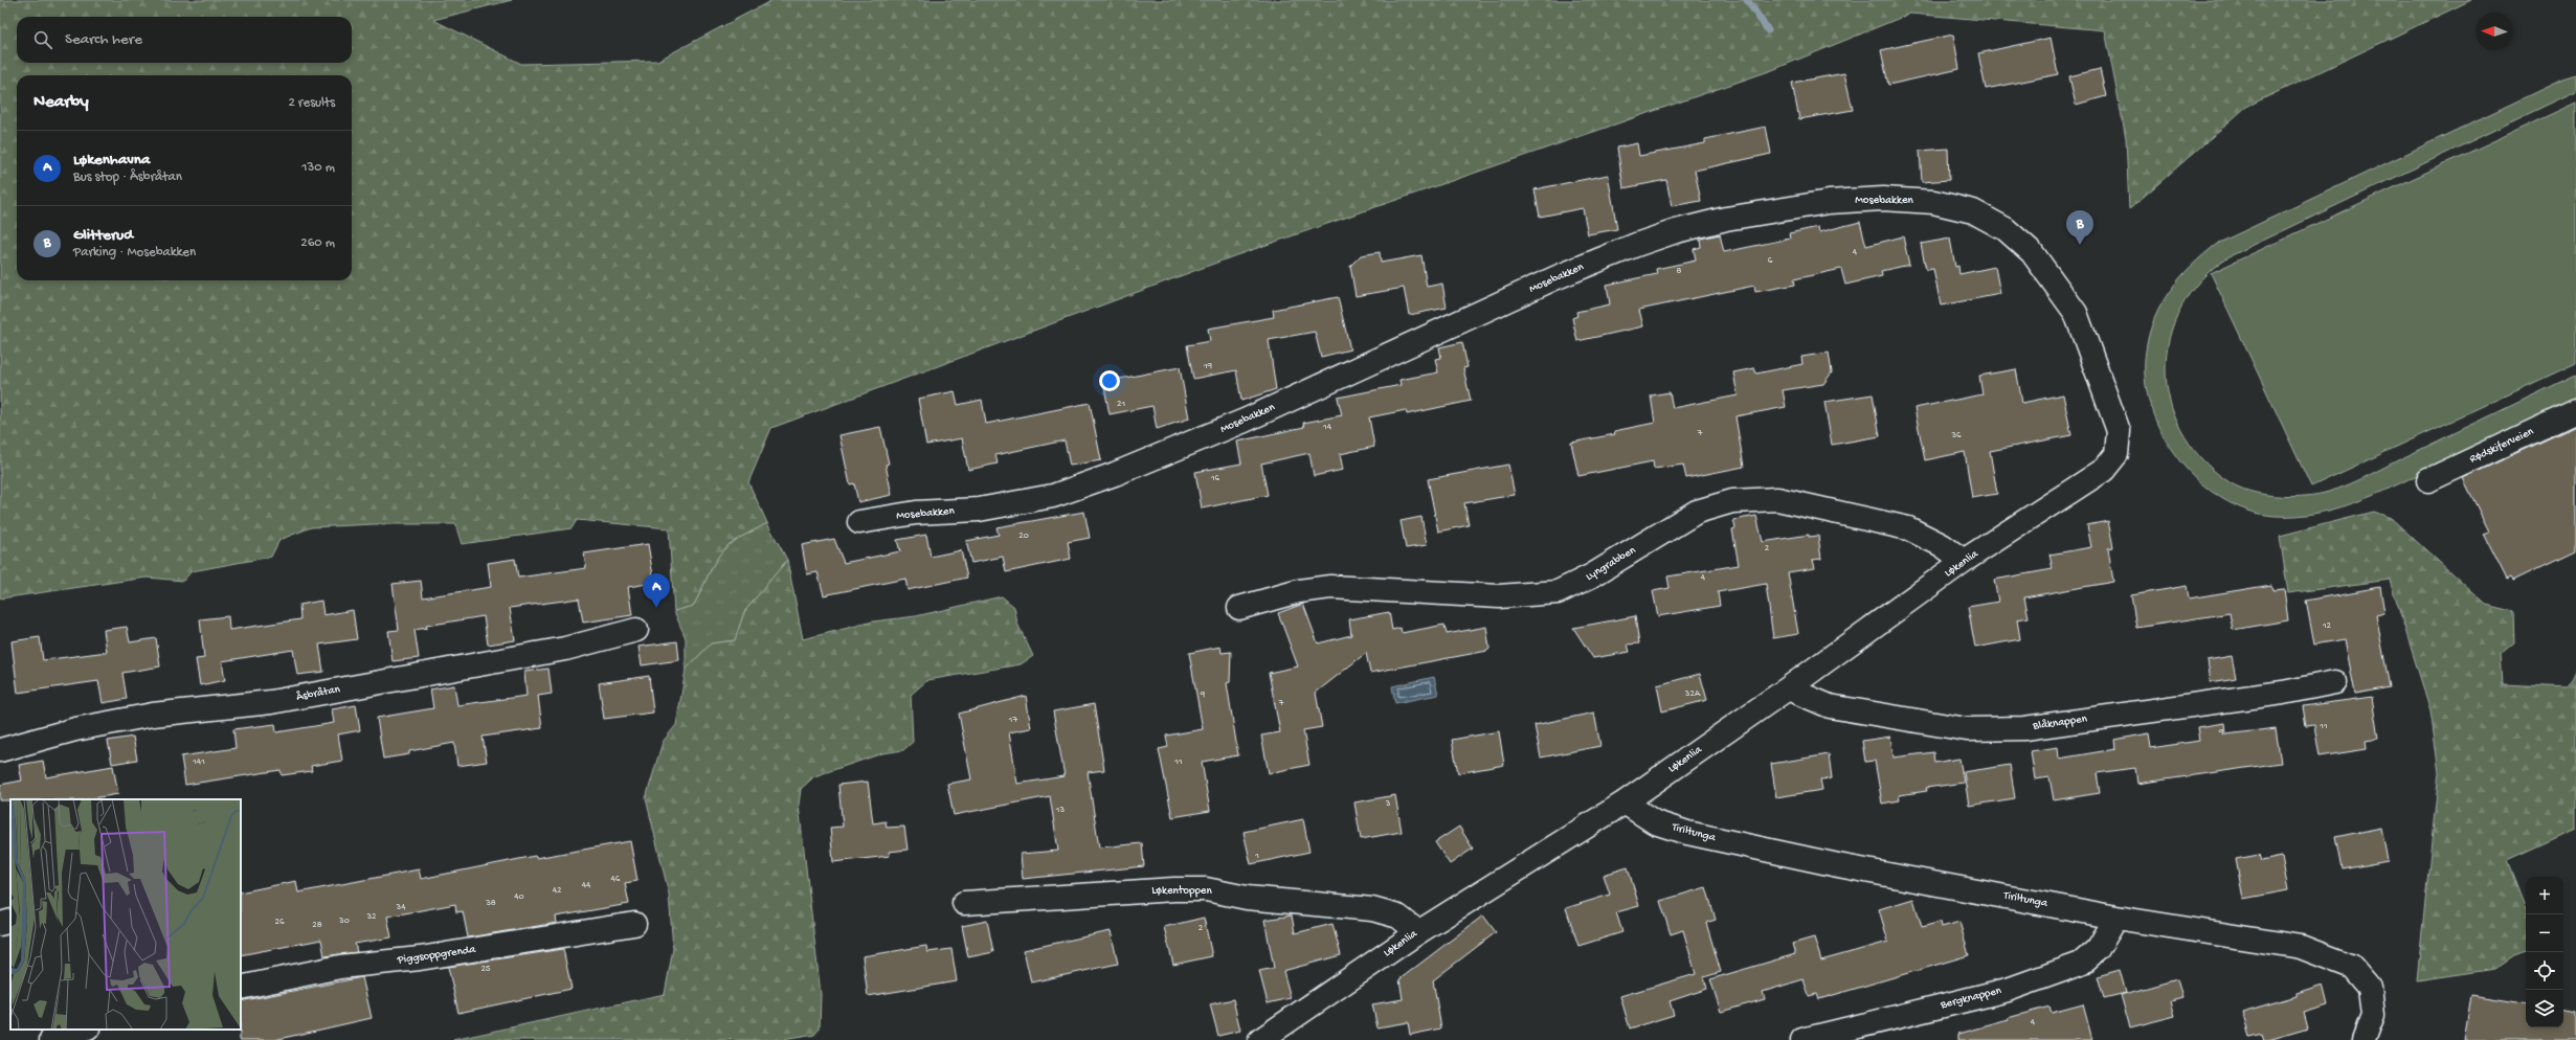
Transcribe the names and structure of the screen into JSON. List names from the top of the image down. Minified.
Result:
{"streets":{"street":["Mosebakken","Rødskiferveien","Lyngrabben","Løkenlia","Åsbråtan","Blåknappen","Tiriltunga","Løkentoppen","Piggsoppgrenda","Bergknappen"]},"crossings":[["Mosebakken","Løkenlia"],["Lyngrabben","Løkenlia"],["Løkenlia","Blåknappen"],["Løkenlia","Tiriltunga"],["Løkenlia","Løkentoppen"],["Tiriltunga","Bergknappen"]],"house_numbers":["4","6","8","19","21","14","7","36","16","20","2","4","12","32A","9","7","17","11","9","141","11","3","13","1","46","44","42","40","38","34","32","30","26","28","2","25","4"],"north":"left","page":{"search":"Search here","heading":["Nearby","2 results"],"list":[{"mark":"A","name":"Løkenhavna","note":"Bus stop · Åsbråtan","value":"130 m"},{"mark":"B","name":"Glitterud","note":"Parking · Mosebakken","value":"260 m"}],"pins":["B","A"],"map_buttons":["+","−"]}}
